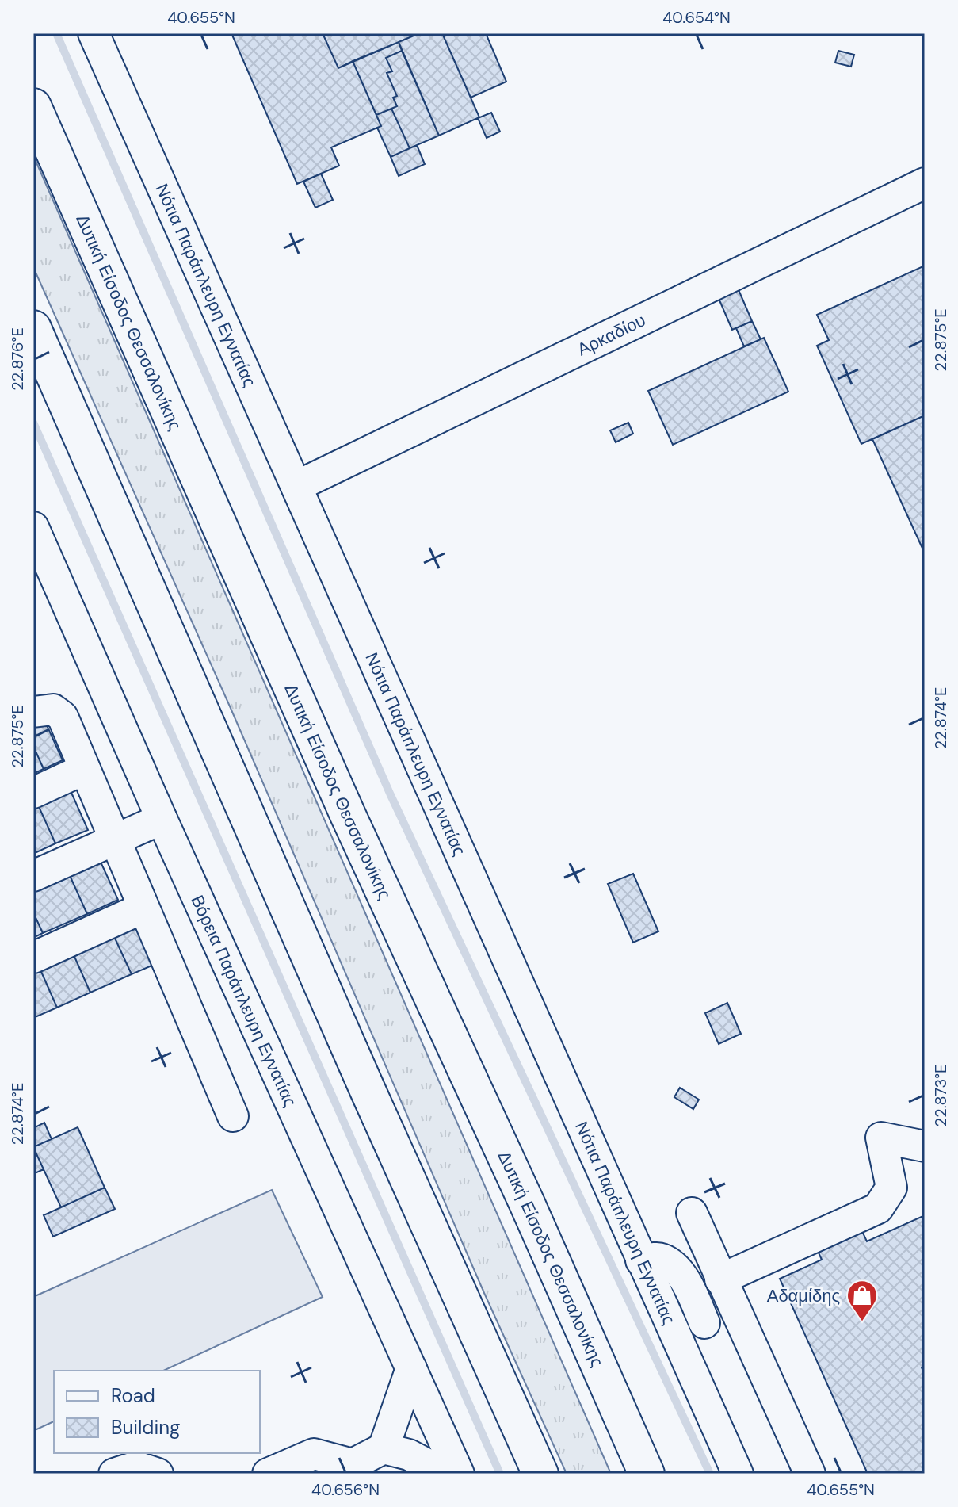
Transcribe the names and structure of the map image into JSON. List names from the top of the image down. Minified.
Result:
{"streets":{"highway":["Δυτική Είσοδος Θεσσαλονίκης"],"street":["Νότια Παράπλευρη Εγνατίας","Αρκαδίου","Βόρεια Παράπλευρη Εγνατίας"]},"crossings":[["Νότια Παράπλευρη Εγνατίας","Αρκαδίου"]],"places":{"shop":["Αδαμίδης"]},"legend":["Road","Building"],"coordinates":["40.655°N","40.654°N","22.875°E","22.876°E","22.874°E","22.873°E","40.656°N"]}
